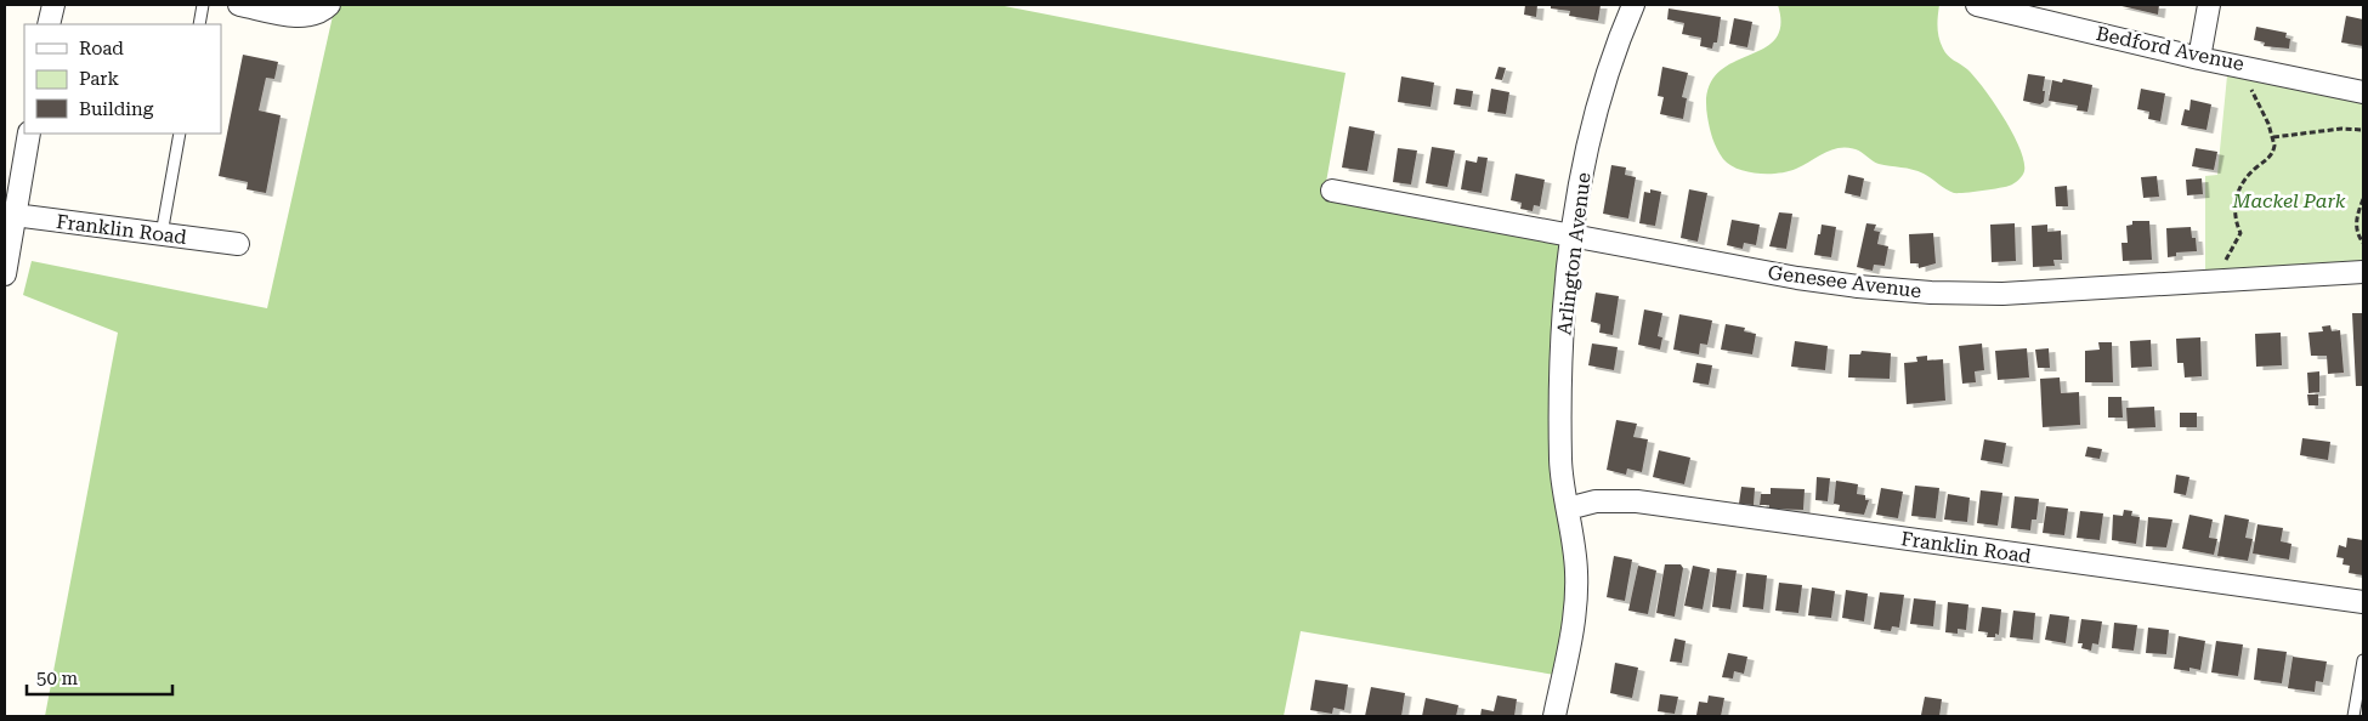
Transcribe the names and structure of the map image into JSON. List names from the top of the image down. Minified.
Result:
{"streets":{"street":["Bedford Avenue","Franklin Road","Arlington Avenue","Genesee Avenue"]},"crossings":[["Franklin Road","Arlington Avenue"],["Arlington Avenue","Genesee Avenue"]],"parks":["Mackel Park"],"legend":["Road","Park","Building"],"scale_bar":"50 m"}
